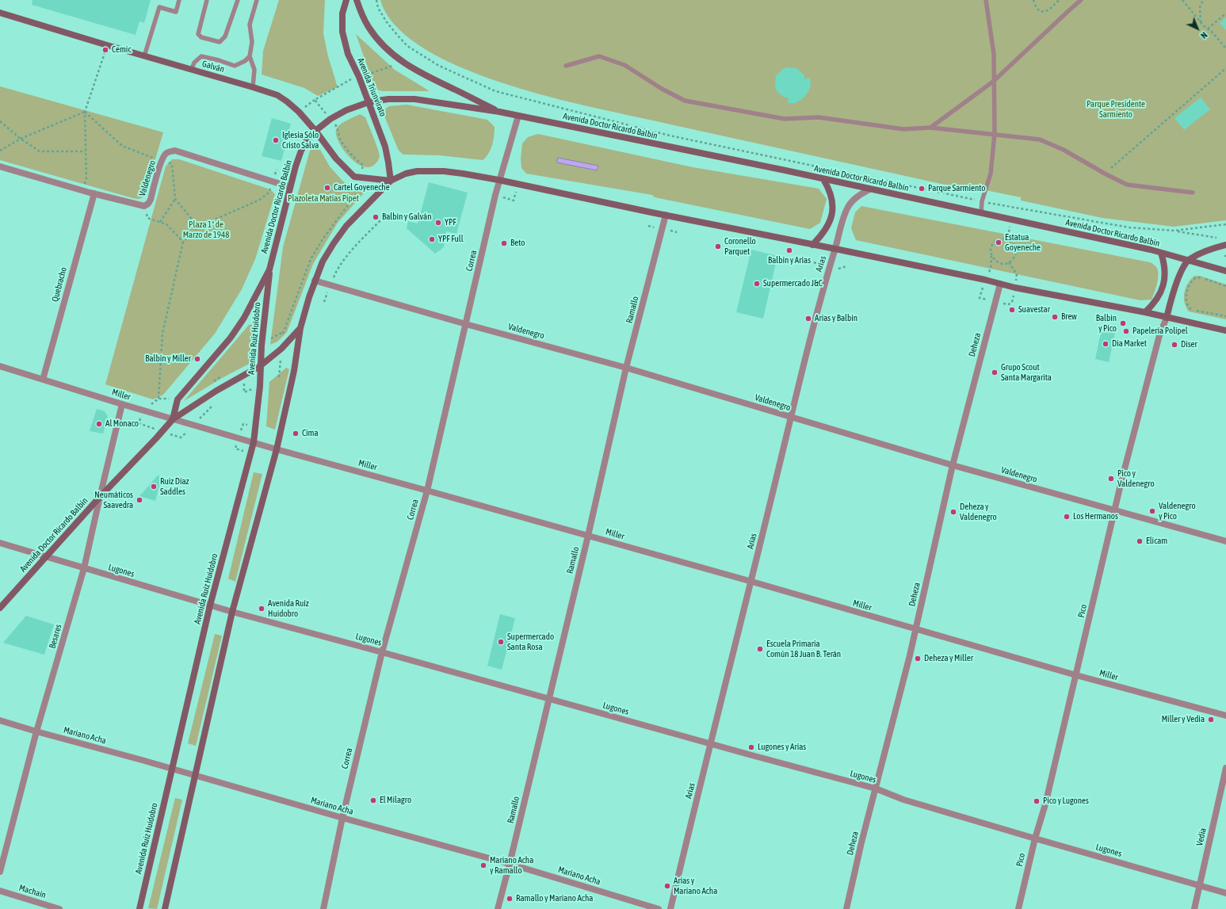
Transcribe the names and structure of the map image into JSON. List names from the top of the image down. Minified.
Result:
{"streets":{"main road":["Galván","Avenida Triunvirato","Avenida Doctor Ricardo Balbín","Avenida Ruiz Huidobro"],"street":["Valdenegro","Correa","Arias","Quebracho","Ramallo","Deheza","Miller","Lugones","Pico","Besares","Mariano Acha","Vedia","Machain"]},"crossings":[["Galván","Avenida Triunvirato"],["Galván","Avenida Doctor Ricardo Balbín"],["Avenida Triunvirato","Avenida Doctor Ricardo Balbín"],["Avenida Doctor Ricardo Balbín","Valdenegro"],["Avenida Doctor Ricardo Balbín","Correa"],["Avenida Doctor Ricardo Balbín","Arias"],["Avenida Doctor Ricardo Balbín","Avenida Ruiz Huidobro"],["Avenida Doctor Ricardo Balbín","Miller"],["Avenida Doctor Ricardo Balbín","Lugones"],["Avenida Doctor Ricardo Balbín","Besares"],["Valdenegro","Correa"],["Valdenegro","Arias"],["Valdenegro","Quebracho"],["Valdenegro","Ramallo"],["Valdenegro","Deheza"],["Valdenegro","Pico"],["Correa","Miller"],["Correa","Lugones"],["Correa","Mariano Acha"],["Arias","Miller"],["Arias","Lugones"],["Quebracho","Miller"],["Ramallo","Miller"],["Ramallo","Lugones"],["Ramallo","Mariano Acha"],["Avenida Ruiz Huidobro","Miller"],["Avenida Ruiz Huidobro","Lugones"],["Avenida Ruiz Huidobro","Mariano Acha"],["Deheza","Miller"],["Deheza","Lugones"],["Miller","Pico"],["Miller","Besares"],["Lugones","Pico"],["Lugones","Besares"],["Lugones","Vedia"],["Besares","Mariano Acha"]],"parks":["Parque Presidente Sarmiento","Plazoleta Matías Pipet","Plaza 1º de Marzo de 1948"],"places":["Cemic","Iglesia Sólo Cristo Salva","Cartel Goyeneche","Parque Sarmiento","Balbín y Galván","YPF","YPF Full","Estatua Goyeneche","Beto","Coronello Parquet","Balbín y Arias","Supermercado J&C","Suavestar","Brew","Arias y Balbín","Balbín y Pico","Papelería Polipel","Dia Market","Diser","Balbín y Miller","Grupo Scout Santa Margarita","Al Monaco","Cima","Pico y Valdenegro","Ruiz Díaz Saddles","Neumáticos Saavedra","Valdenegro y Pico","Deheza y Valdenegro","Los Hermanos","Elicam","Avenida Ruíz Huidobro","Supermercado Santa Rosa","Escuela Primaria Común 18 Juan B. Terán","Deheza y Miller","Miller y Vedia","Lugones y Arias","El Milagro","Pico y Lugones","Mariano Acha y Ramallo","Arias y Mariano Acha","Ramallo y Mariano Acha"],"north":"bottom right"}
